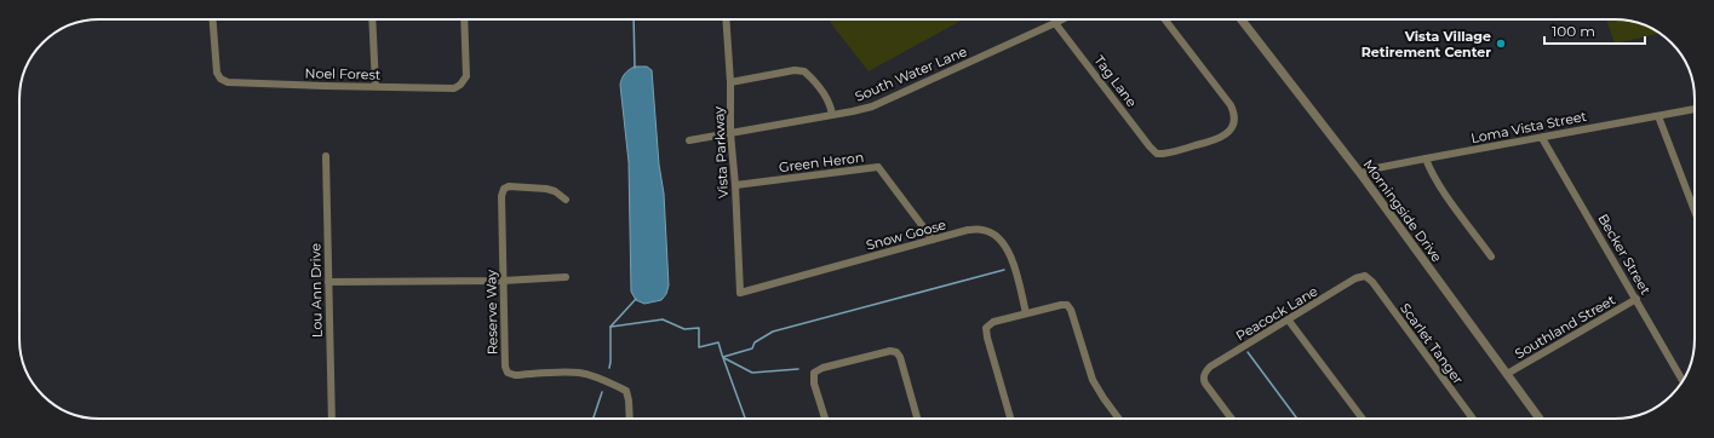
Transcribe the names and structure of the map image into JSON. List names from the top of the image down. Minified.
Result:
{"streets":{"street":["Noel Forest","South Water Lane","Tag Lane","Loma Vista Street","Vista Parkway","Green Heron","Morningside Drive","Snow Goose","Becker Street","Lou Ann Drive","Reserve Way","Peacock Lane","Southland Street","Scarlet Tanger"]},"crossings":[["South Water Lane","Tag Lane"],["South Water Lane","Vista Parkway"],["Loma Vista Street","Morningside Drive"],["Loma Vista Street","Becker Street"],["Vista Parkway","Green Heron"],["Vista Parkway","Snow Goose"],["Green Heron","Snow Goose"],["Morningside Drive","Southland Street"],["Becker Street","Southland Street"],["Peacock Lane","Scarlet Tanger"]],"places":["Vista Village Retirement Center"],"scale_bar":"100 m"}
